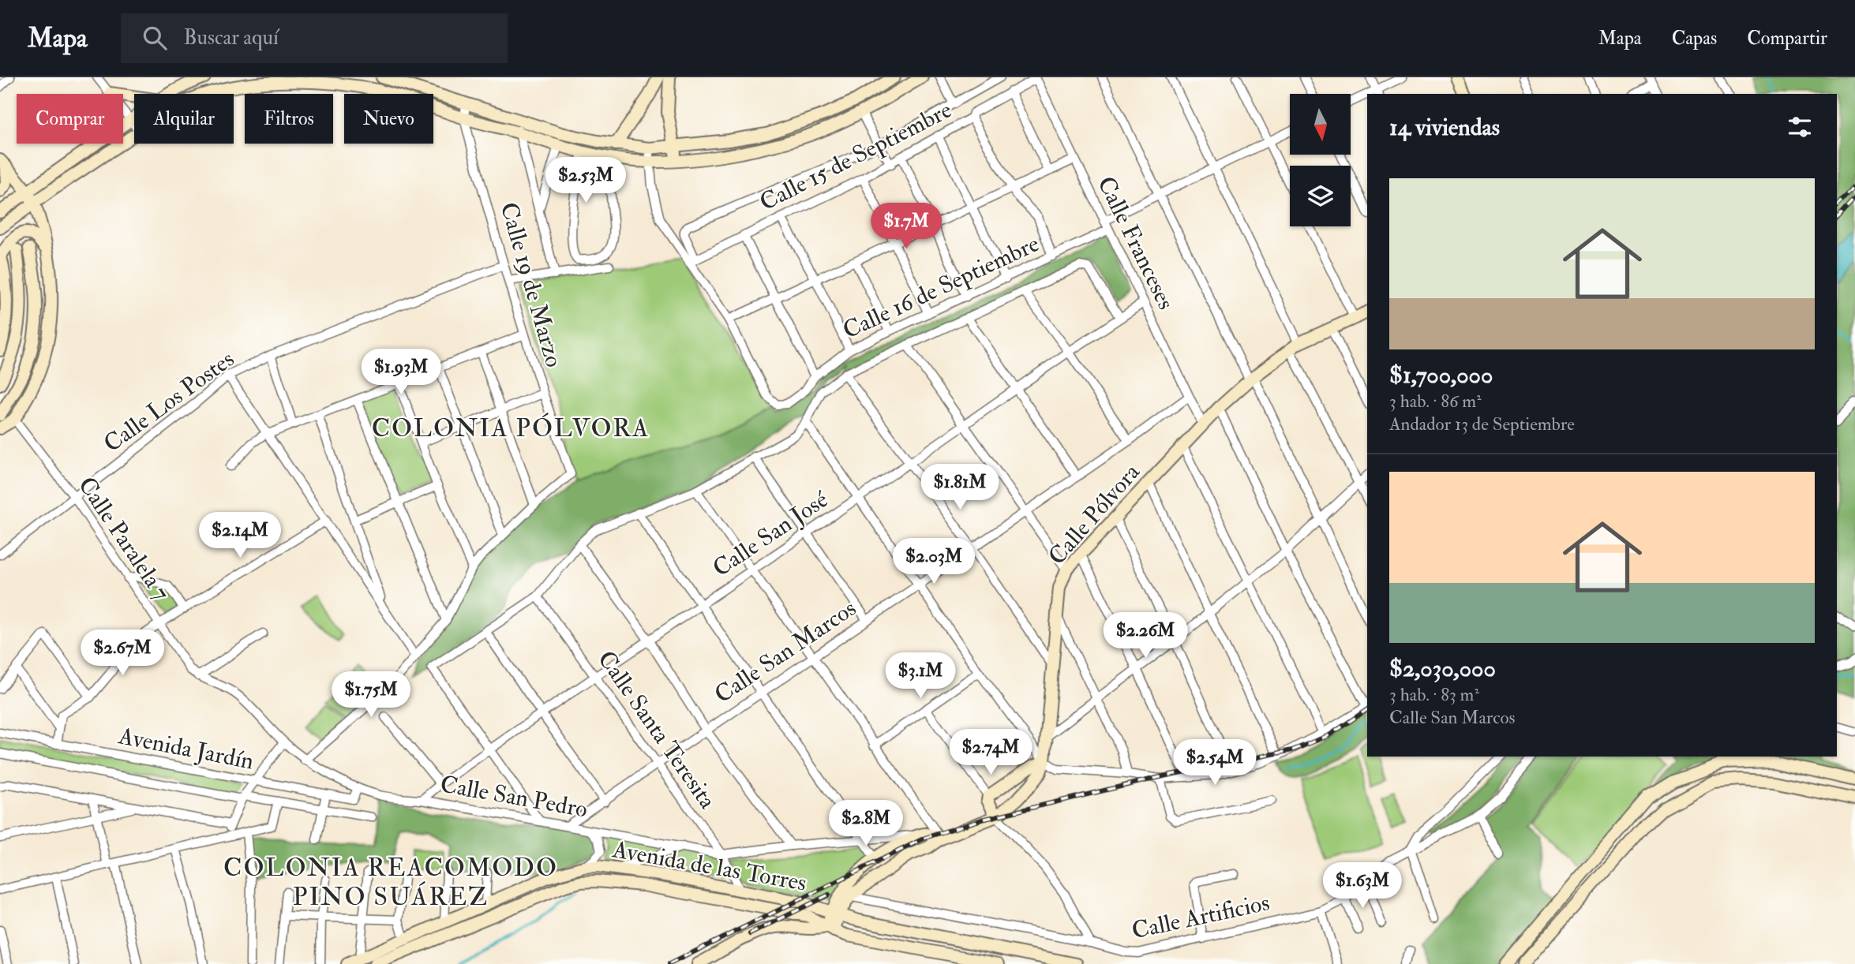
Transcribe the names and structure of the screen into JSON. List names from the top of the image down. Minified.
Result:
{"streets":{"street":["Calle 15 de Septiembre","Calle Franceses","Calle 19 de Marzo","Calle 16 de Septiembre","Calle Los Postes","Calle Pólvora","Calle San José","Calle Paralela 7","Calle San Marcos","Calle Santa Teresita","Avenida Jardín","Calle San Pedro","Avenida de las Torres","Calle Artificios"]},"crossings":[["Calle 15 de Septiembre","Calle Franceses"],["Calle Franceses","Calle 16 de Septiembre"],["Calle Franceses","Calle Pólvora"],["Calle Franceses","Calle San José"],["Calle Franceses","Calle San Marcos"],["Calle 19 de Marzo","Calle Los Postes"],["Calle Los Postes","Calle Paralela 7"],["Calle San José","Calle Santa Teresita"],["Calle San José","Calle San Pedro"],["Calle Paralela 7","Calle San Pedro"],["Calle San Marcos","Calle Santa Teresita"],["Calle San Marcos","Calle San Pedro"],["Calle Santa Teresita","Calle San Pedro"],["Calle Santa Teresita","Avenida de las Torres"],["Avenida Jardín","Calle San Pedro"]],"districts":["COLONIA PÓLVORA","COLONIA REACOMODO PINO SUÁREZ"],"north":"bottom","page":{"header":"Mapa","search":"Buscar aquí","nav":["Mapa","Capas","Compartir"],"chip":["Comprar","Alquilar","Filtros","Nuevo"],"heading":"14 viviendas","price":["$2.53M","$1.7M","$1.93M","$1.81M","$2.14M","$2.03M","$2.26M","$2.67M","$3.1M","$1.75M","$2.74M","$2.54M","$2.8M","$1.63M"],"list":[{"name":"$1,700,000","note":"3 hab. · 86 m² · Andador 13 de Septiembre"},{"name":"$2,030,000","note":"3 hab. · 83 m² · Calle San Marcos"}]}}
